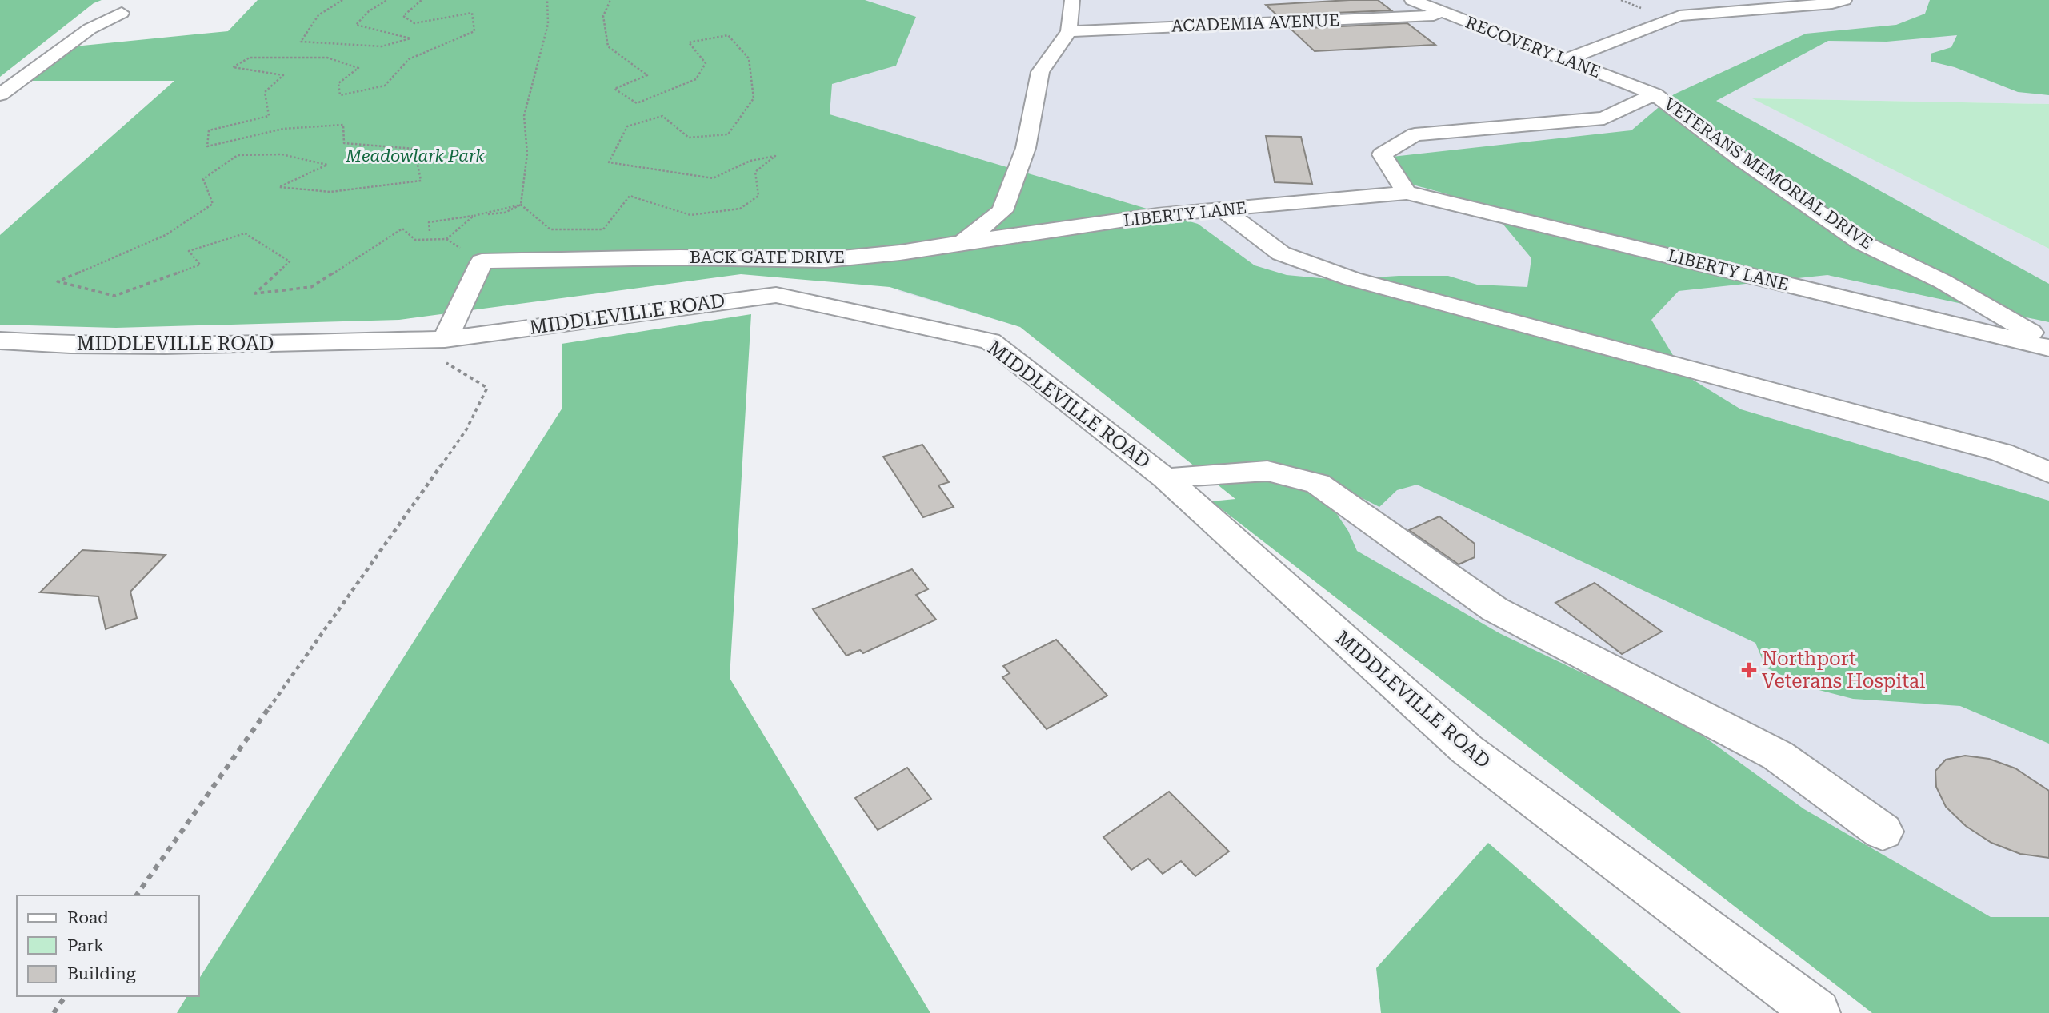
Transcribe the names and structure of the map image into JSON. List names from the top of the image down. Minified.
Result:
{"streets":{"street":["ACADEMIA AVENUE","RECOVERY LANE","VETERANS MEMORIAL DRIVE","LIBERTY LANE","BACK GATE DRIVE","MIDDLEVILLE ROAD"]},"crossings":[["ACADEMIA AVENUE","RECOVERY LANE"],["ACADEMIA AVENUE","BACK GATE DRIVE"],["RECOVERY LANE","VETERANS MEMORIAL DRIVE"],["LIBERTY LANE","BACK GATE DRIVE"],["BACK GATE DRIVE","MIDDLEVILLE ROAD"]],"parks":["Meadowlark Park"],"places":{"health":["Northport Veterans Hospital"]},"legend":["Road","Park","Building"]}
